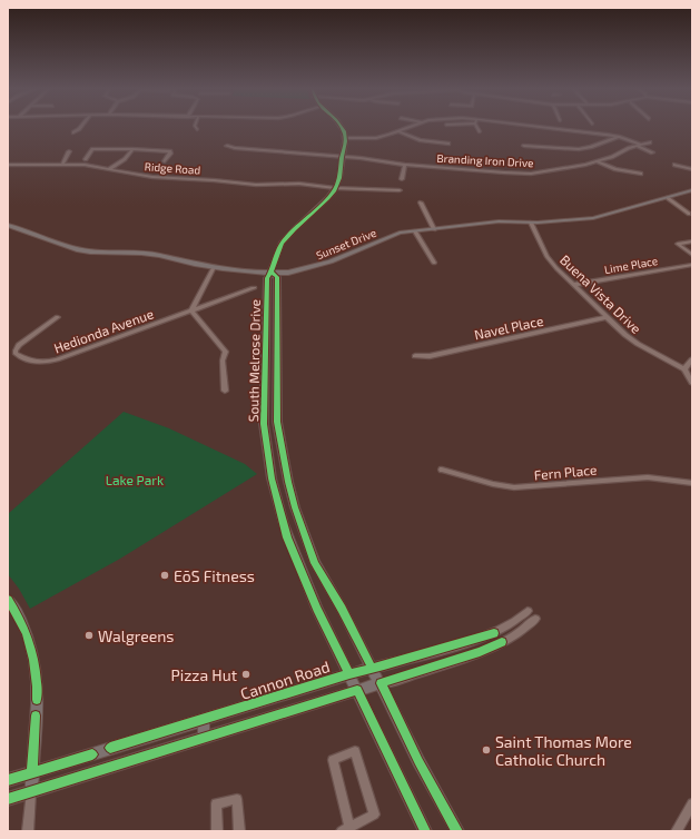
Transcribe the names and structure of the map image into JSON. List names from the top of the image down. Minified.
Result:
{"streets":{"main road":["Sunset Drive","South Melrose Drive","Cannon Road"],"street":["Branding Iron Drive","Ridge Road","Lime Place","Buena Vista Drive","Navel Place","Hedionda Avenue","Fern Place"]},"crossings":[["Ridge Road","South Melrose Drive"],["Sunset Drive","Buena Vista Drive"],["Sunset Drive","South Melrose Drive"],["Lime Place","Buena Vista Drive"],["Buena Vista Drive","Navel Place"],["South Melrose Drive","Cannon Road"]],"parks":["Lake Park"],"places":["EōS Fitness","Walgreens","Pizza Hut","Saint Thomas More Catholic Church"]}
